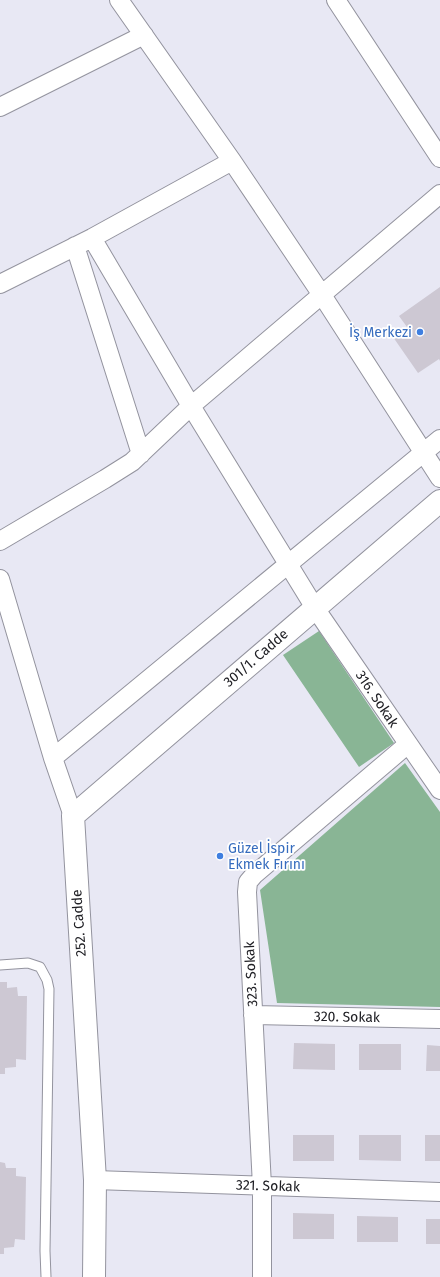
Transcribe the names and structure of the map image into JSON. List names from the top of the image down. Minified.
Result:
{"streets":{"main road":["301/1. Cadde","252. Cadde"],"street":["316. Sokak","323. Sokak","320. Sokak","321. Sokak"]},"crossings":[["301/1. Cadde","316. Sokak"],["301/1. Cadde","252. Cadde"],["316. Sokak","323. Sokak"],["252. Cadde","321. Sokak"],["323. Sokak","320. Sokak"],["323. Sokak","321. Sokak"]],"places":["İş Merkezi","Güzel İspir Ekmek Fırını"]}
